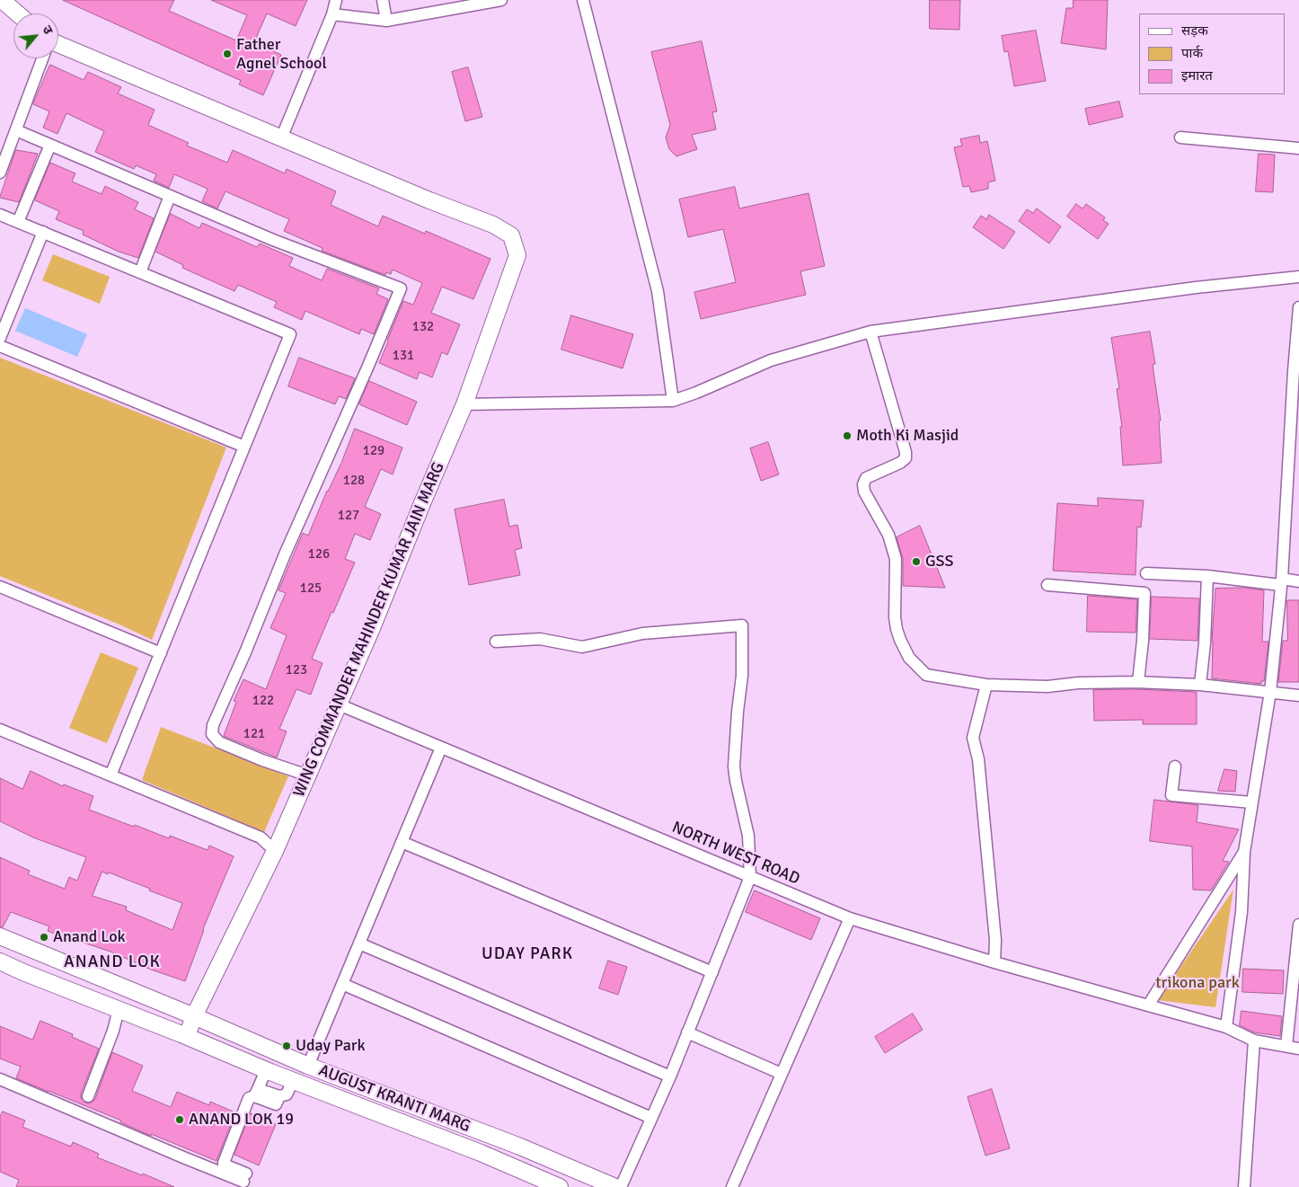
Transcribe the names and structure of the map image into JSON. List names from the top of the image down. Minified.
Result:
{"streets":{"street":["WING COMMANDER MAHINDER KUMAR JAIN MARG","NORTH WEST ROAD","AUGUST KRANTI MARG"]},"crossings":[["WING COMMANDER MAHINDER KUMAR JAIN MARG","NORTH WEST ROAD"],["WING COMMANDER MAHINDER KUMAR JAIN MARG","AUGUST KRANTI MARG"]],"districts":["UDAY PARK","ANAND LOK"],"parks":["trikona park"],"places":["Father Agnel School","Moth Ki Masjid","GSS","Anand Lok","Uday Park","ANAND LOK 19"],"house_numbers":["132","131","129","128","127","126","125","123","122","121"],"legend":["सड़क","पार्क","इमारत"],"north":"top right"}
